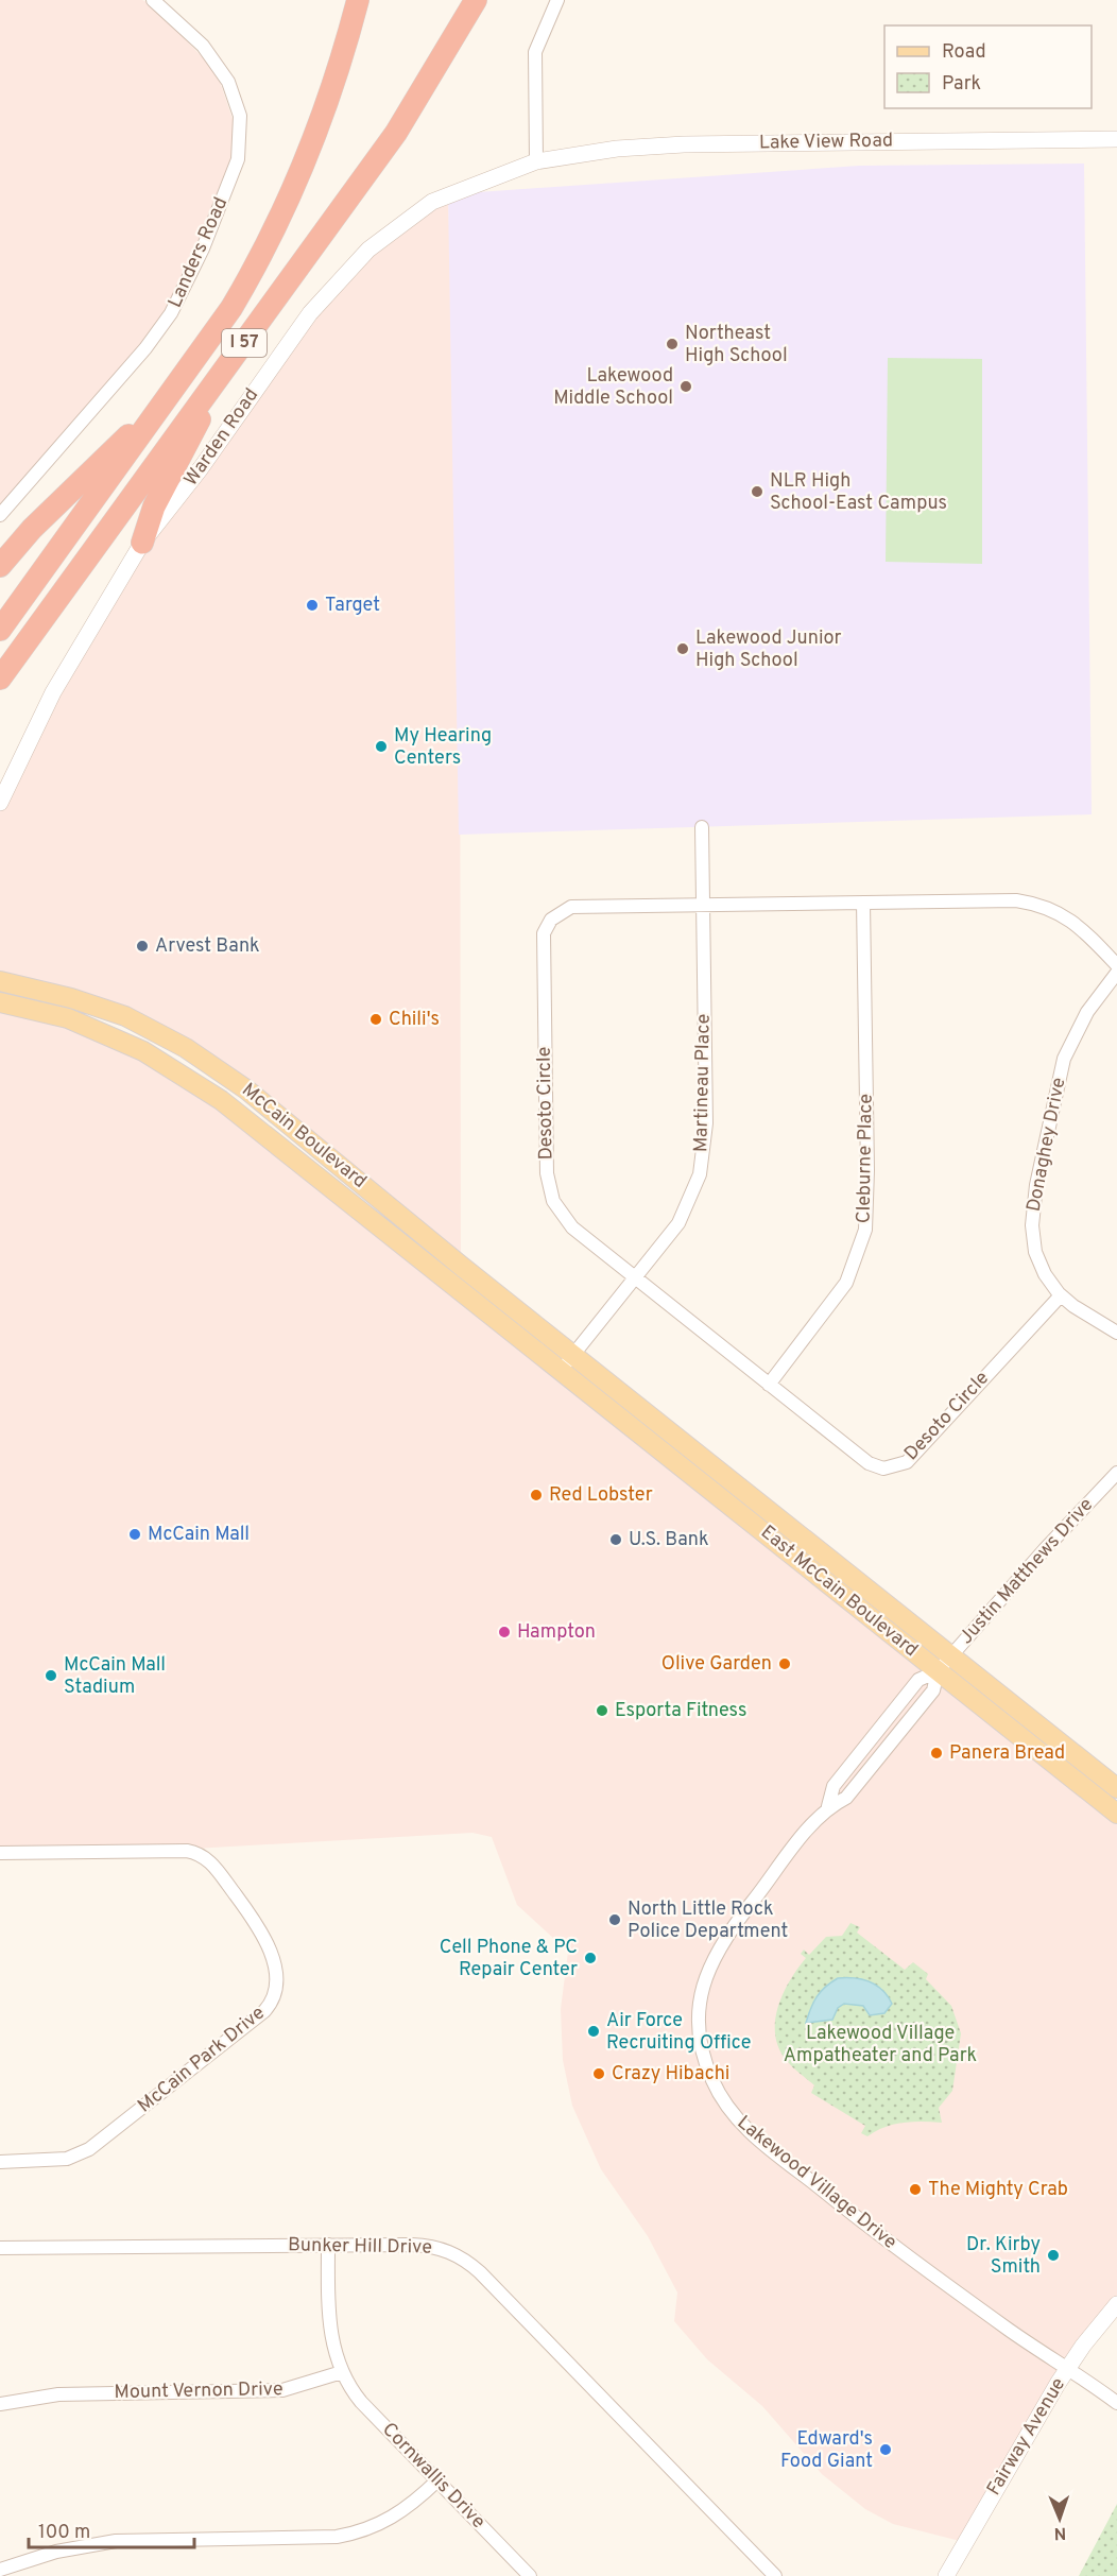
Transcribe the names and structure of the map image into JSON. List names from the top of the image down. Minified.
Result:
{"streets":{"highway":["I 57"],"main road":["McCain Boulevard","East McCain Boulevard"],"street":["Lake View Road","Landers Road","Warden Road","Martineau Place","Desoto Circle","Donaghey Drive","Cleburne Place","Justin Matthews Drive","McCain Park Drive","Lakewood Village Drive","Bunker Hill Drive","Mount Vernon Drive","Fairway Avenue","Cornwallis Drive"]},"crossings":[["Lake View Road","Warden Road"],["Martineau Place","Desoto Circle"],["Martineau Place","McCain Boulevard"],["Martineau Place","East McCain Boulevard"],["Desoto Circle","Donaghey Drive"],["Desoto Circle","Cleburne Place"],["McCain Boulevard","East McCain Boulevard"],["Justin Matthews Drive","East McCain Boulevard"],["Justin Matthews Drive","Lakewood Village Drive"],["East McCain Boulevard","Lakewood Village Drive"],["Lakewood Village Drive","Fairway Avenue"],["Mount Vernon Drive","Cornwallis Drive"]],"parks":["Lakewood Village Ampatheater and Park"],"places":["Northeast High School","Lakewood Middle School","NLR High School-East Campus","Target","Lakewood Junior High School","My Hearing Centers","Arvest Bank","Chili's","Red Lobster","McCain Mall","U.S. Bank","Hampton","Olive Garden","McCain Mall Stadium","Esporta Fitness","Panera Bread","North Little Rock Police Department","Cell Phone & PC Repair Center","Air Force Recruiting Office","Crazy Hibachi","The Mighty Crab","Dr. Kirby Smith","Edward's Food Giant"],"legend":["Road","Park"],"scale_bar":"100 m","north":"bottom"}
